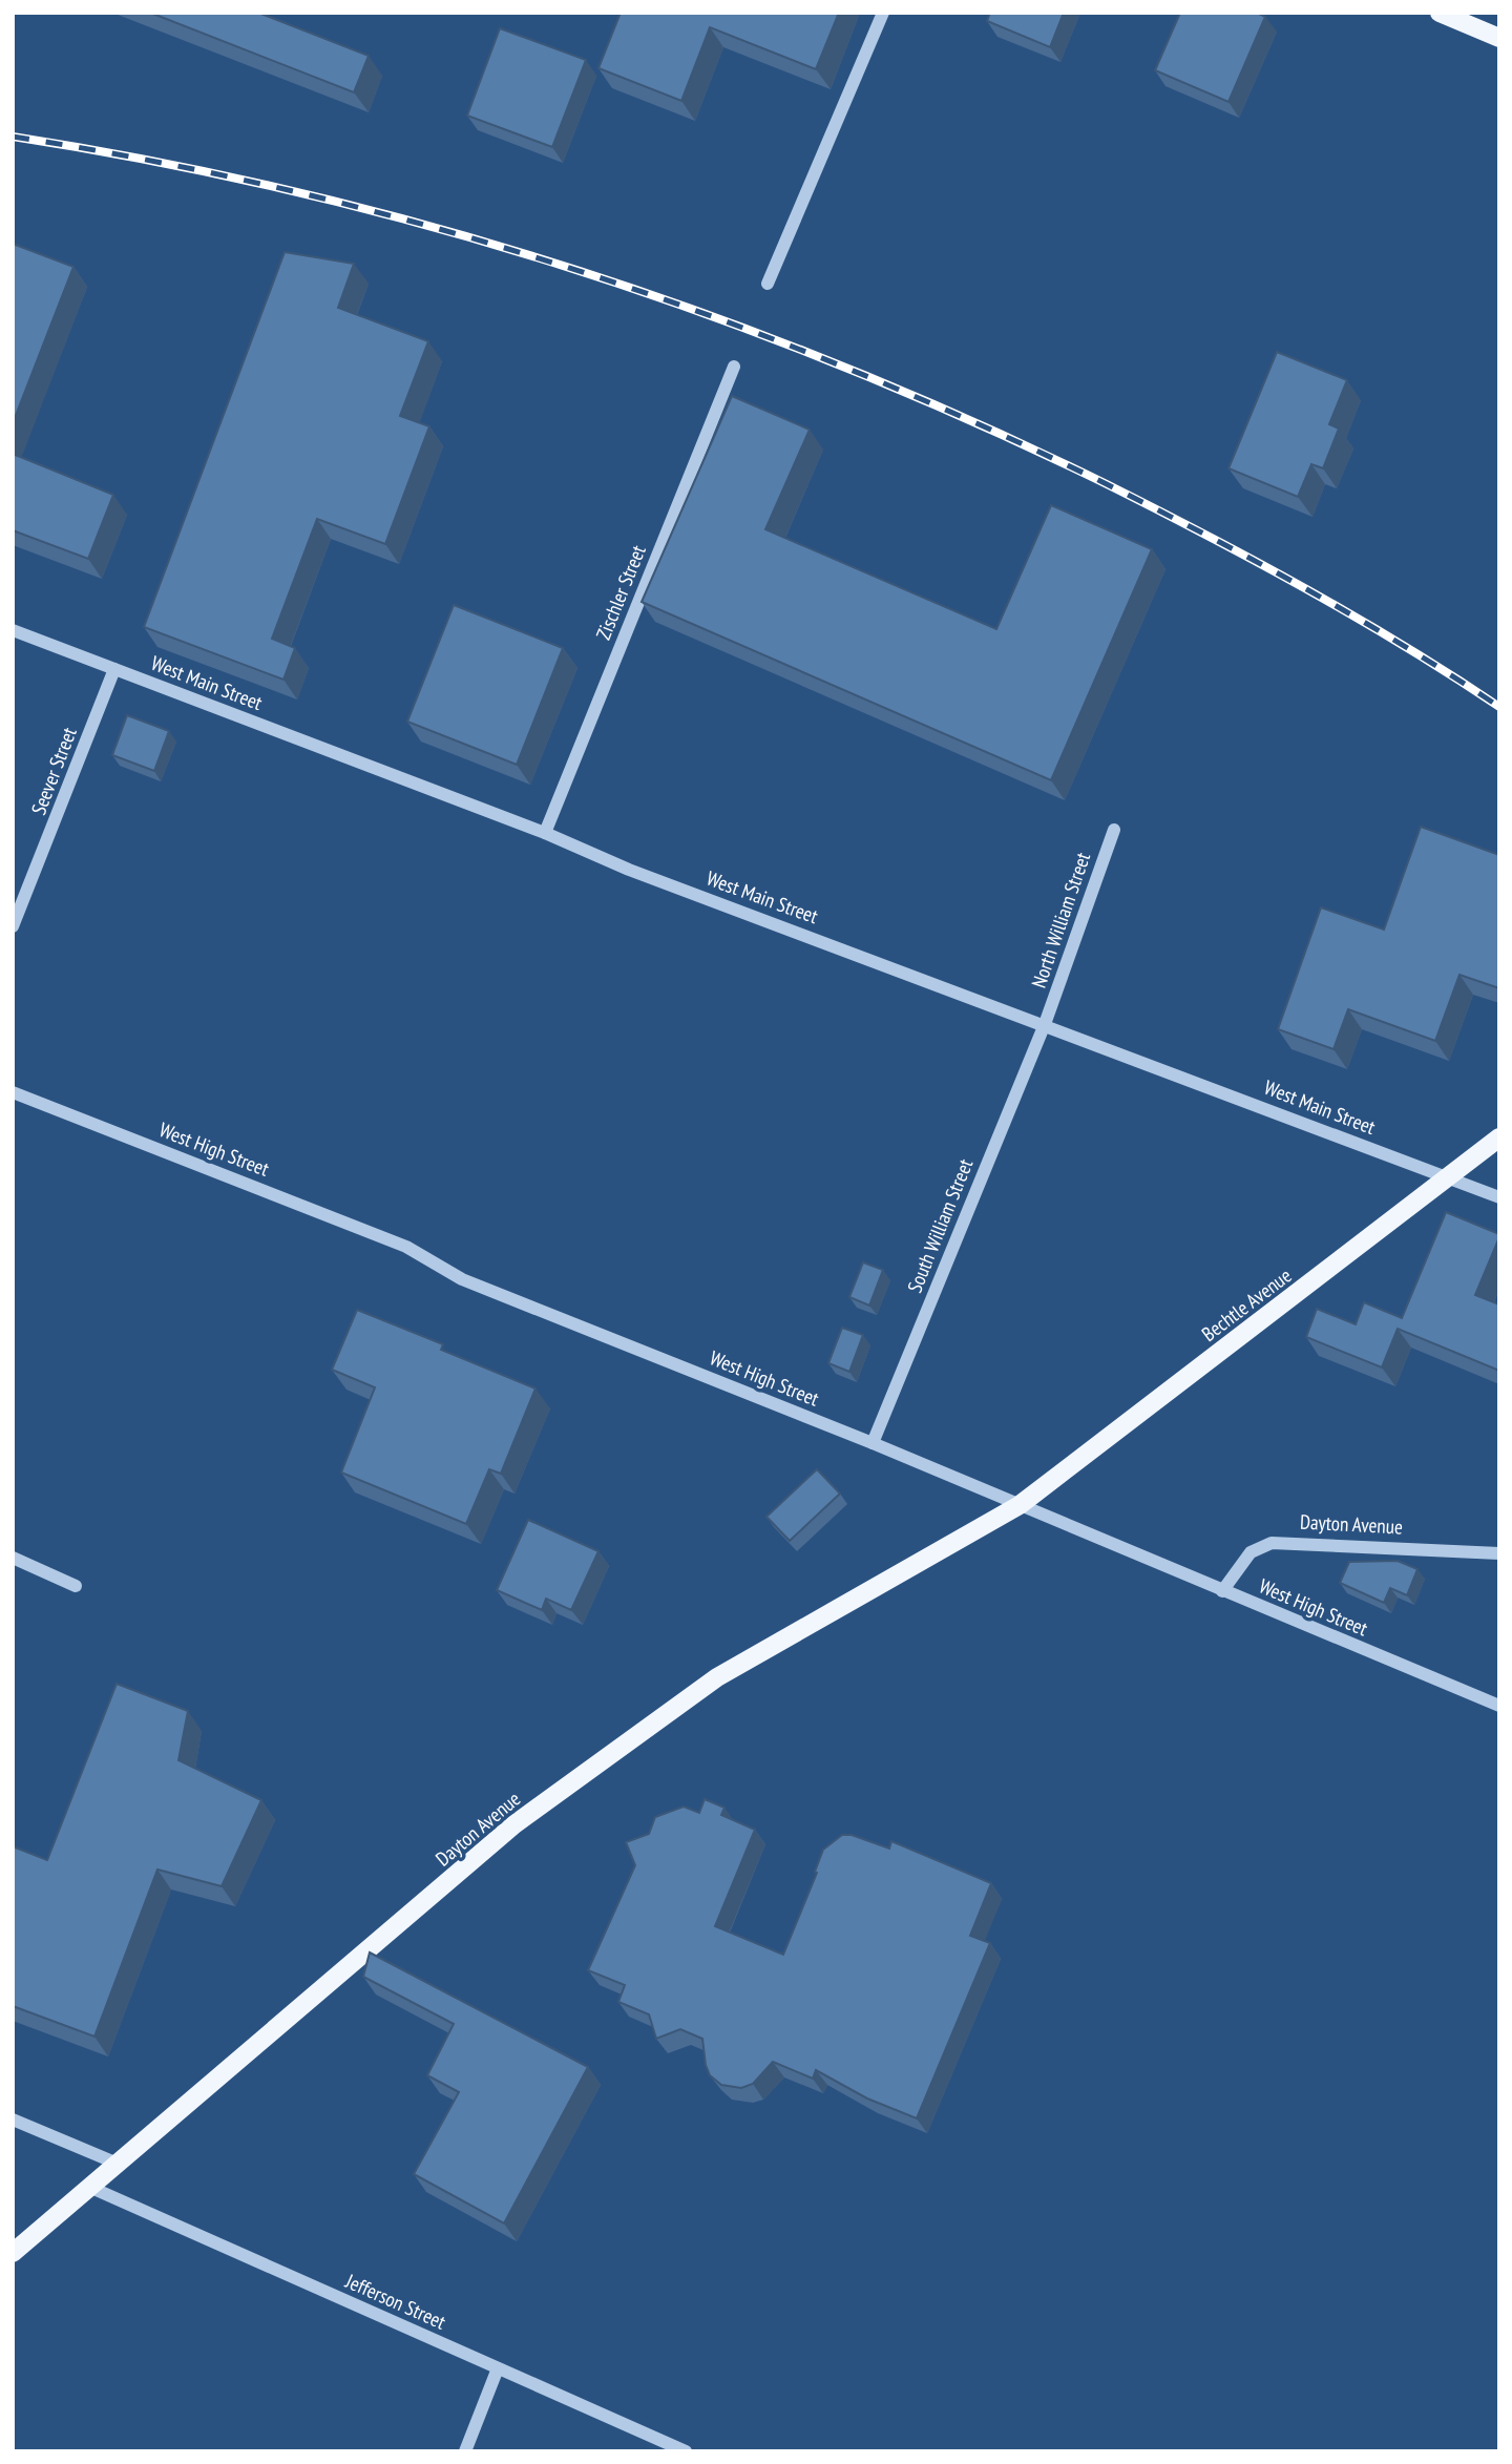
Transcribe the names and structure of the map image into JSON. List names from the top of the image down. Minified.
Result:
{"streets":{"main road":["Bechtle Avenue","Dayton Avenue"],"street":["Zischler Street","West Main Street","Seever Street","North William Street","West High Street","South William Street","Jefferson Street"]},"crossings":[["Zischler Street","West Main Street"],["West Main Street","Seever Street"],["West Main Street","North William Street"],["West Main Street","South William Street"],["West Main Street","Bechtle Avenue"],["North William Street","South William Street"],["West High Street","South William Street"],["West High Street","Bechtle Avenue"],["West High Street","Dayton Avenue"],["Bechtle Avenue","Dayton Avenue"],["Dayton Avenue","Jefferson Street"]]}
